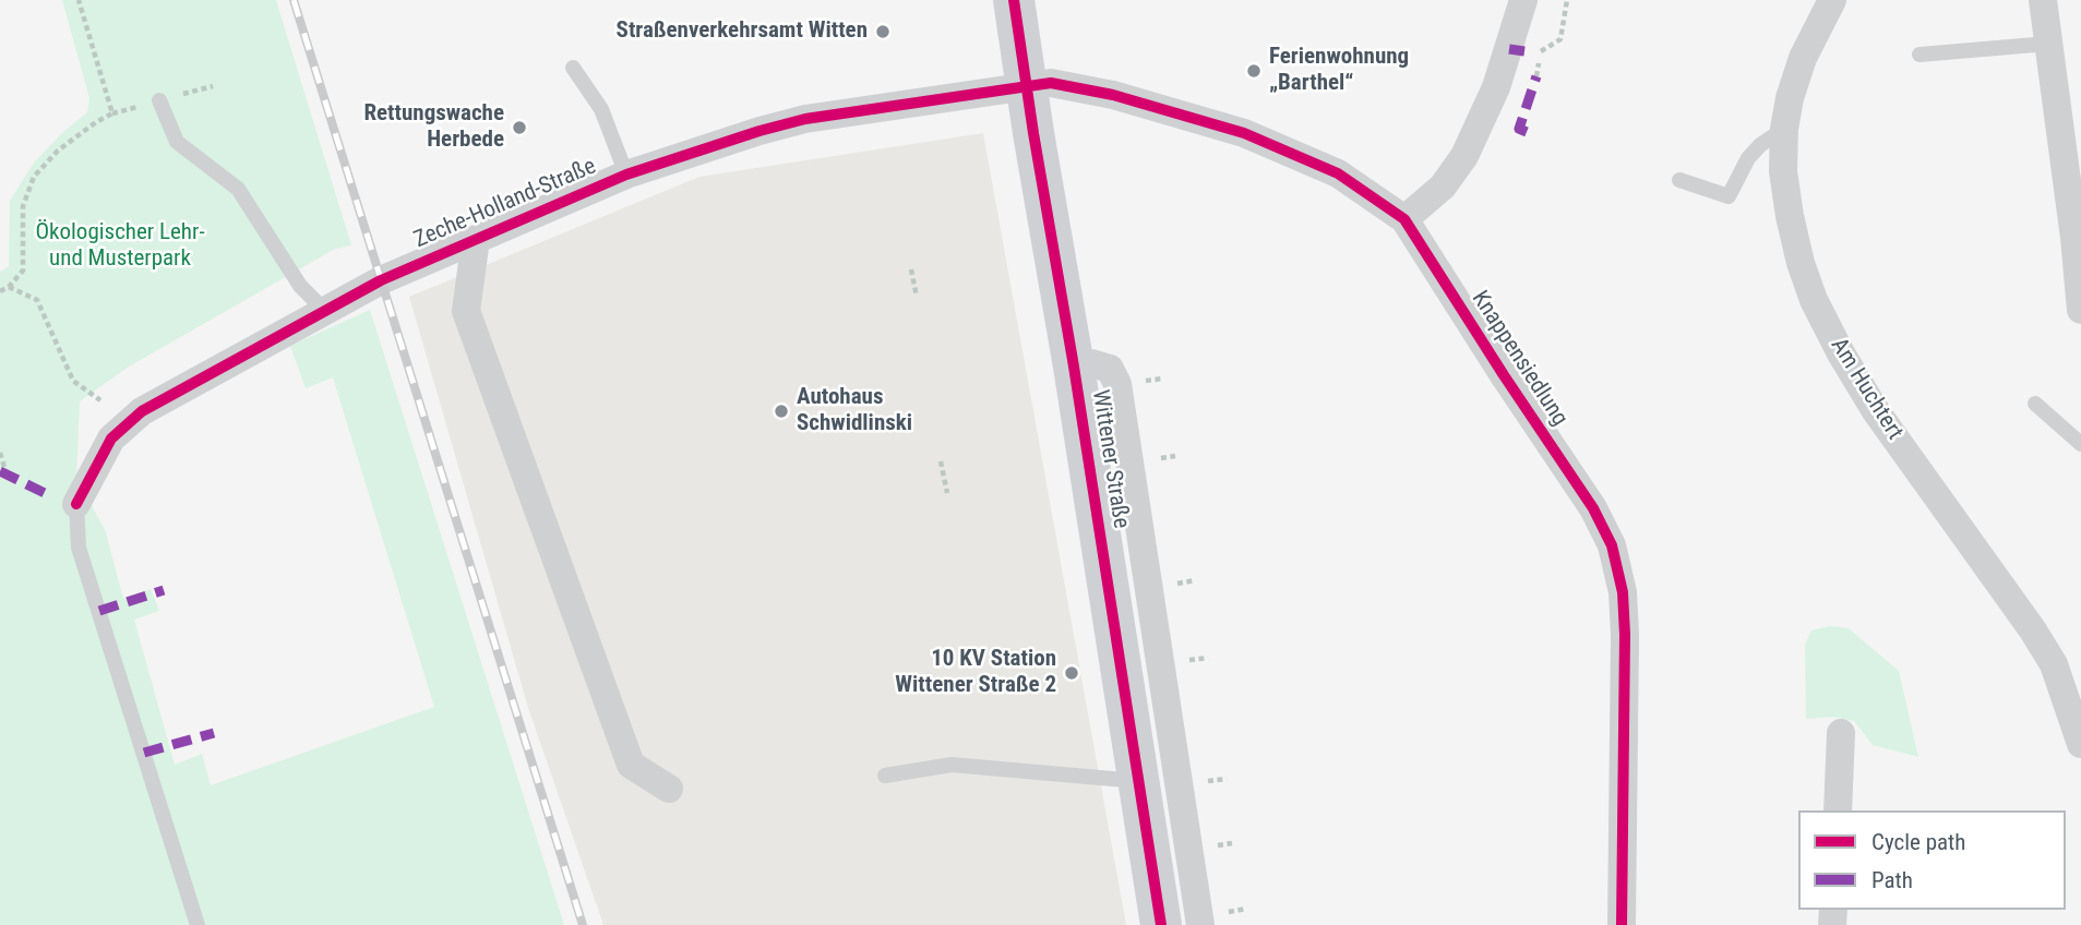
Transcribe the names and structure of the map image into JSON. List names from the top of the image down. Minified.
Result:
{"streets":{"main road":["Wittener Straße"],"street":["Zeche-Holland-Straße","Knappensiedlung","Am Huchtert"]},"crossings":[["Zeche-Holland-Straße","Knappensiedlung"],["Zeche-Holland-Straße","Wittener Straße"],["Knappensiedlung","Wittener Straße"]],"parks":["Ökologischer Lehr- und Musterpark"],"places":["Straßenverkehrsamt Witten","Ferienwohnung „Barthel“","Rettungswache Herbede","Autohaus Schwidlinski","10 KV Station Wittener Straße 2"],"legend":["Cycle path","Path"]}
